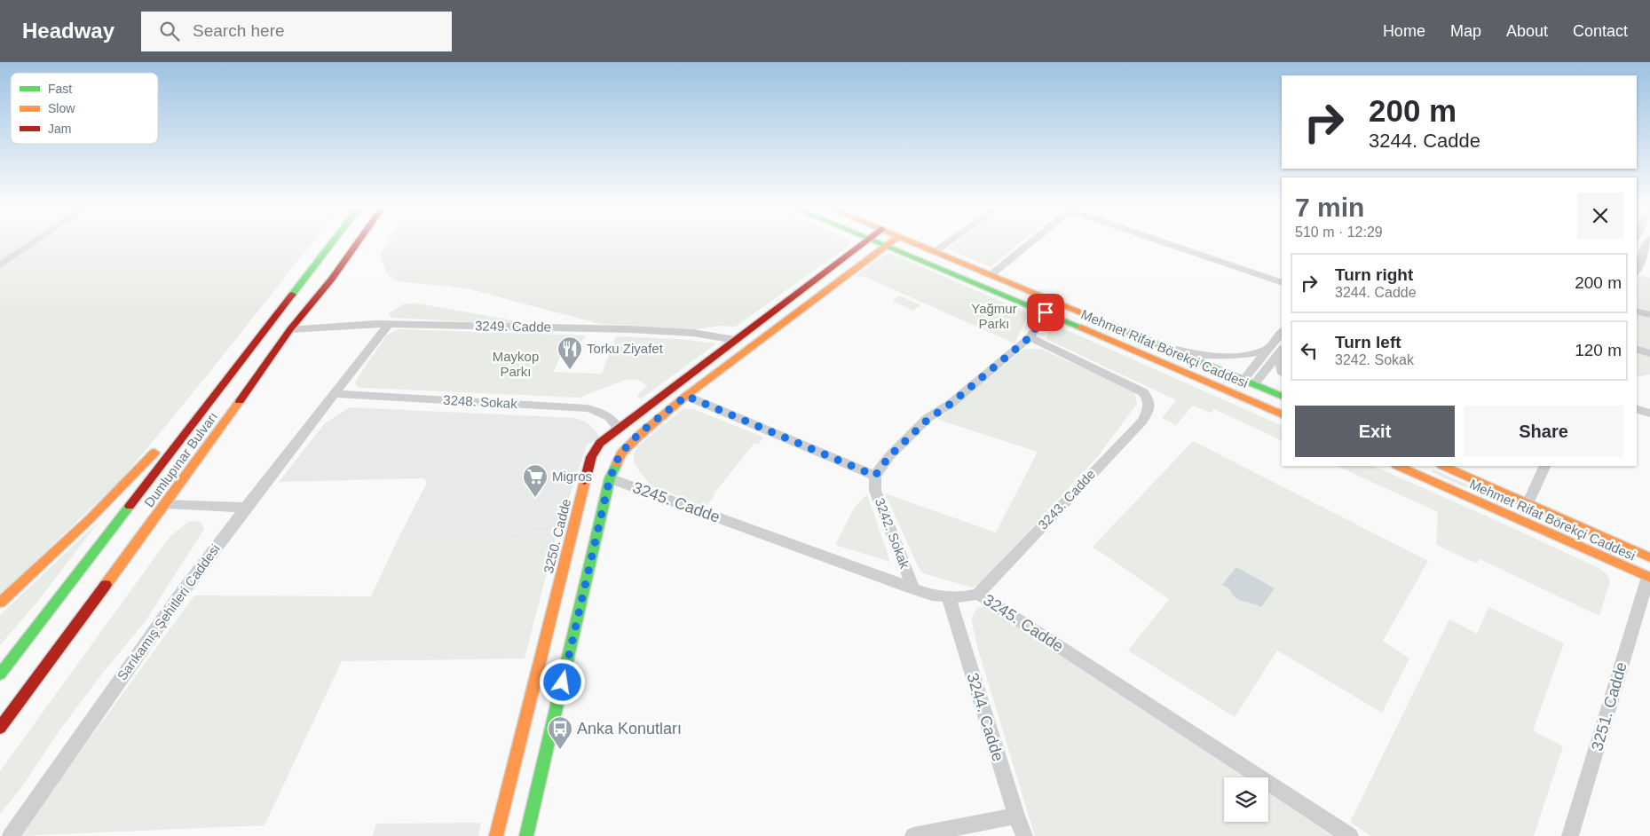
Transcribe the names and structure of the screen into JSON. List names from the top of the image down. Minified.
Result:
{"streets":{"main road":["Mehmet Rifat Börekçi Caddesi","Dumlupınar Bulvarı","3250. Cadde"],"street":["3249. Cadde","3248. Sokak","3243. Cadde","3245. Cadde","3242. Sokak","Sarıkamış Şehitleri Caddesi","3251. Cadde","3244. Cadde"]},"crossings":[["3249. Cadde","Dumlupınar Bulvarı"],["3249. Cadde","3250. Cadde"],["3249. Cadde","Sarıkamış Şehitleri Caddesi"],["Mehmet Rifat Börekçi Caddesi","3251. Cadde"],["3248. Sokak","3250. Cadde"],["3248. Sokak","Sarıkamış Şehitleri Caddesi"],["3243. Cadde","3245. Cadde"],["3245. Cadde","3242. Sokak"],["3245. Cadde","3244. Cadde"]],"parks":["Yağmur Parkı","Maykop Parkı"],"places":{"restaurant":["Torku Ziyafet"],"supermarket":["Migros"],"bus stop":["Anka Konutları"]},"legend":["Fast","Slow","Jam"],"page":{"header":"Headway","search":"Search here","nav":["Home","Map","About","Contact"],"turn":["200 m","3244. Cadde"],"heading":["7 min","510 m · 12:29"],"list":[{"name":"Turn right","note":"3244. Cadde","value":"200 m"},{"name":"Turn left","note":"3242. Sokak","value":"120 m"}],"buttons":["Exit","Share"]}}
